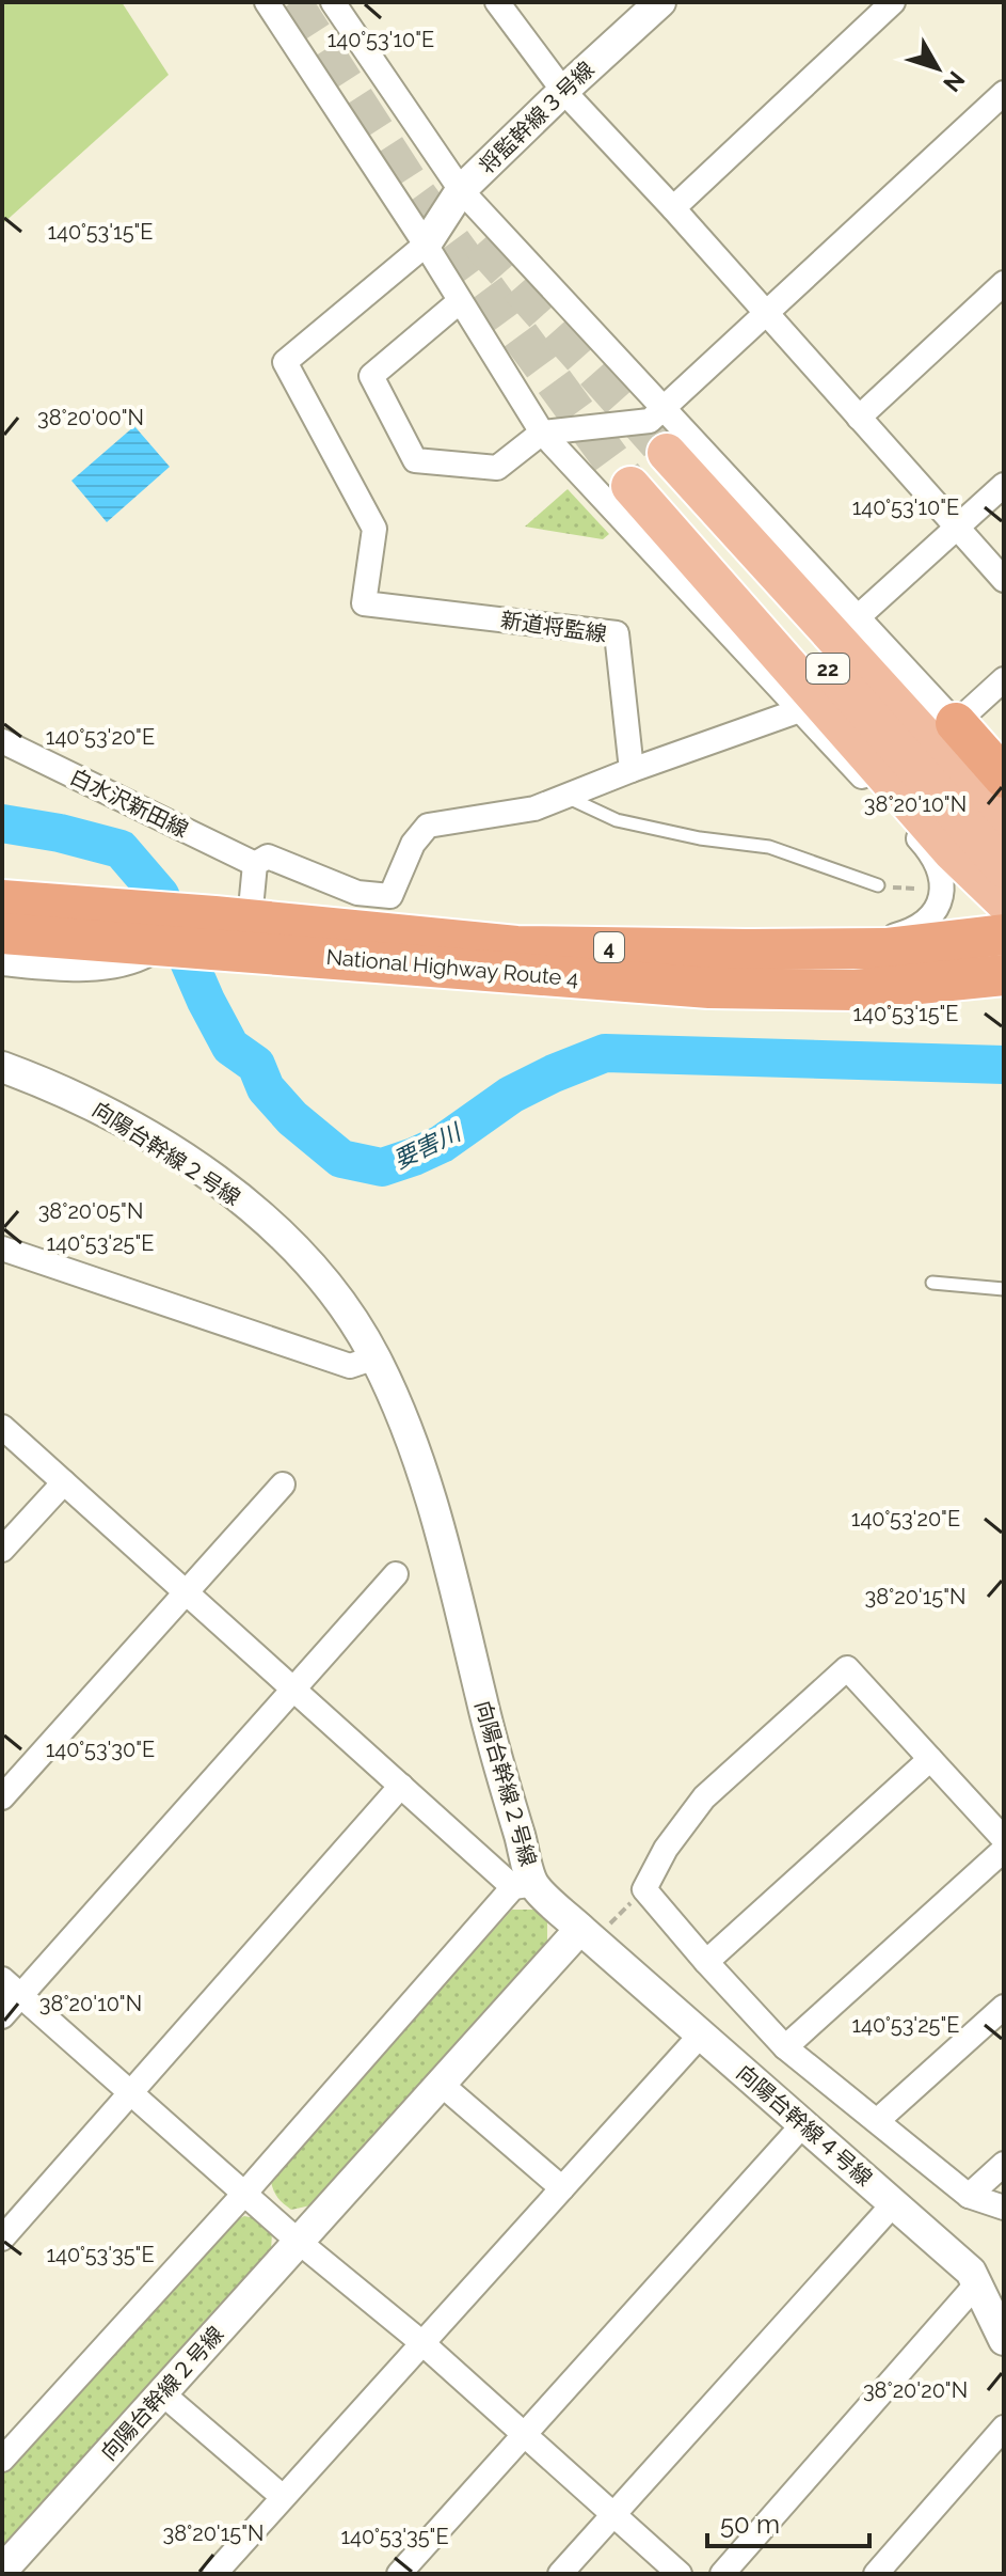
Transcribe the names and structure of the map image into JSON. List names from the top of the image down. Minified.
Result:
{"streets":{"highway":["4","National Highway Route 4"],"main road":["22"],"street":["将監幹線３号線","新道将監線","白水沢新田線","向陽台幹線２号線","向陽台幹線４号線"]},"crossings":[["将監幹線３号線","新道将監線"],["向陽台幹線２号線","向陽台幹線４号線"]],"water":["要害川"],"scale_bar":"50 m","north":"bottom right","coordinates":["140°53'10\"E","140°53'15\"E","38°20'00\"N","140°53'20\"E","38°20'10\"N","38°20'05\"N","140°53'25\"E","38°20'15\"N","140°53'30\"E","140°53'35\"E","38°20'20\"N"]}
